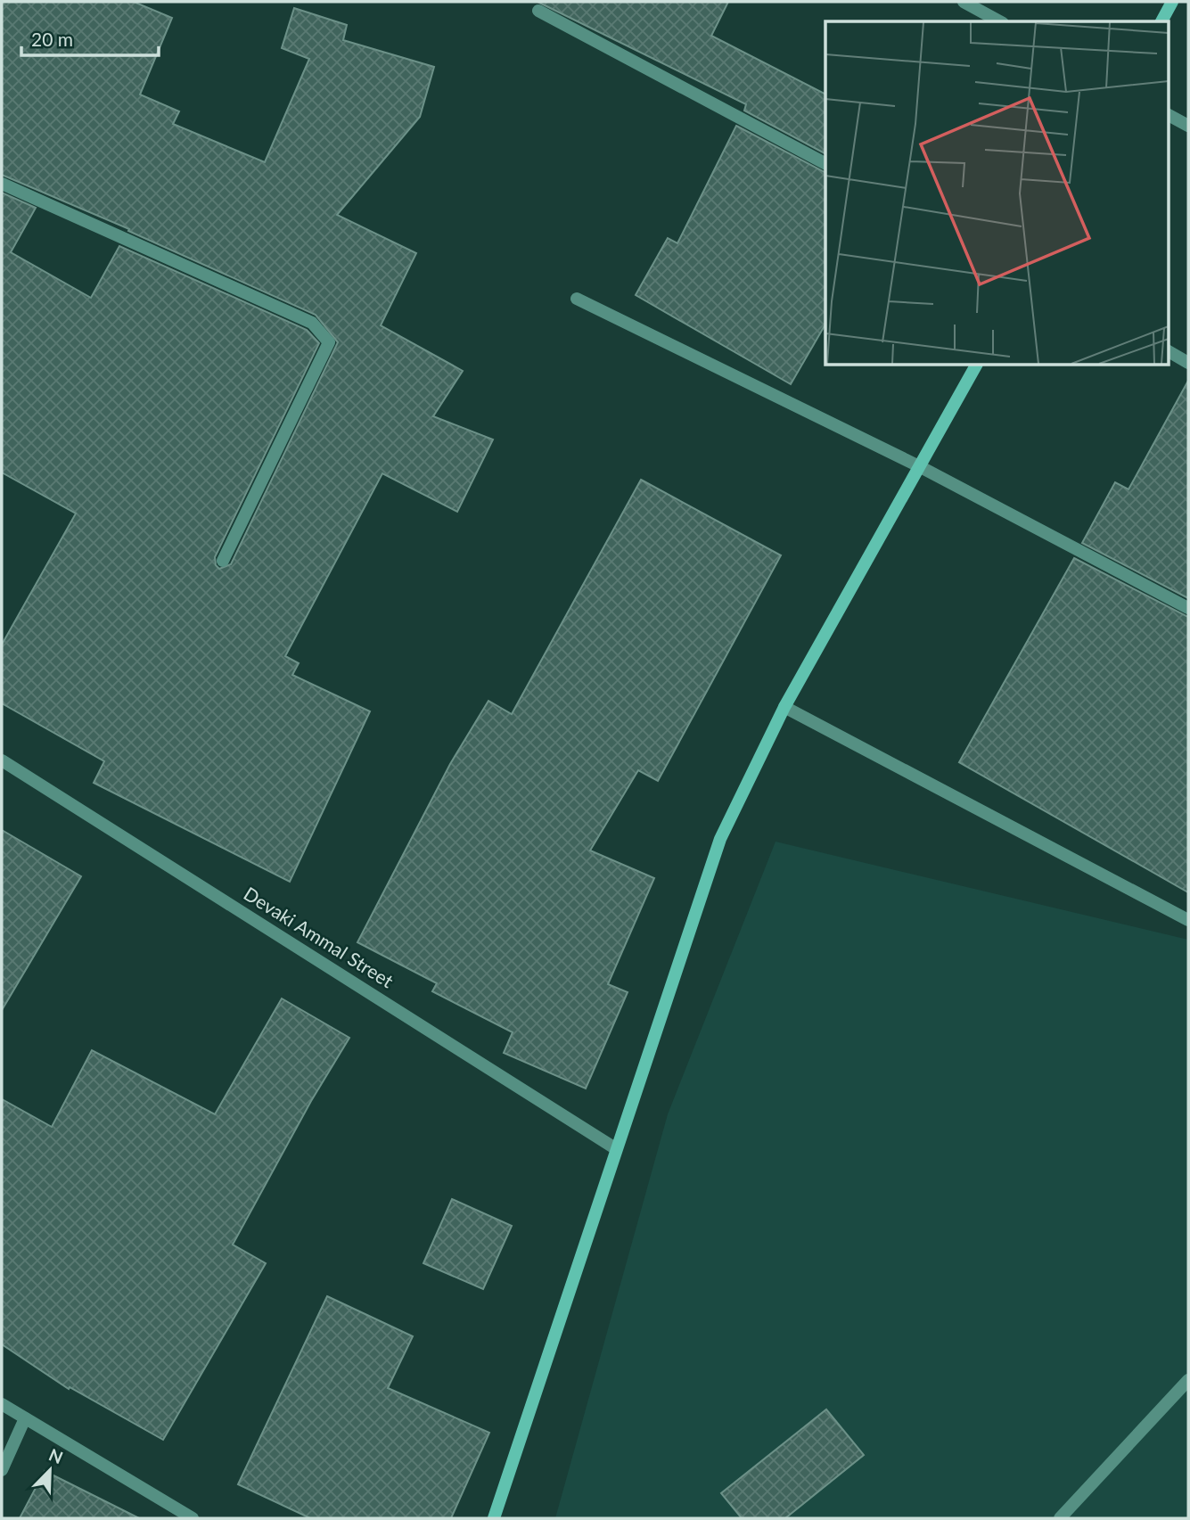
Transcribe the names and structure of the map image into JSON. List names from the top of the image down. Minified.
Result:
{"streets":{"street":["Devaki Ammal Street"]},"scale_bar":"20 m","north":"top right"}
